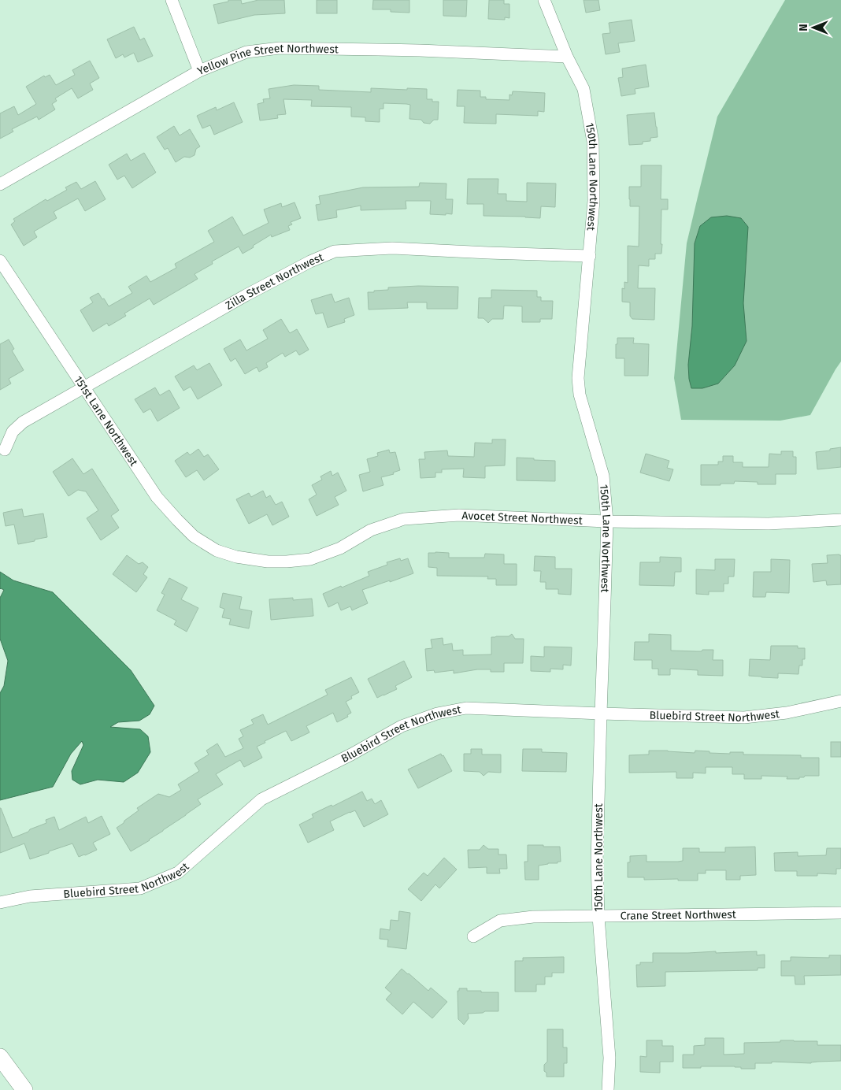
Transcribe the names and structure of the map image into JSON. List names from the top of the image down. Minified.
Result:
{"streets":{"street":["Yellow Pine Street Northwest","150th Lane Northwest","Zilla Street Northwest","151st Lane Northwest","Avocet Street Northwest","Bluebird Street Northwest","Crane Street Northwest"]},"crossings":[["Yellow Pine Street Northwest","150th Lane Northwest"],["150th Lane Northwest","Zilla Street Northwest"],["150th Lane Northwest","Avocet Street Northwest"],["150th Lane Northwest","Bluebird Street Northwest"],["150th Lane Northwest","Crane Street Northwest"],["Zilla Street Northwest","151st Lane Northwest"],["151st Lane Northwest","Avocet Street Northwest"]],"north":"left"}
